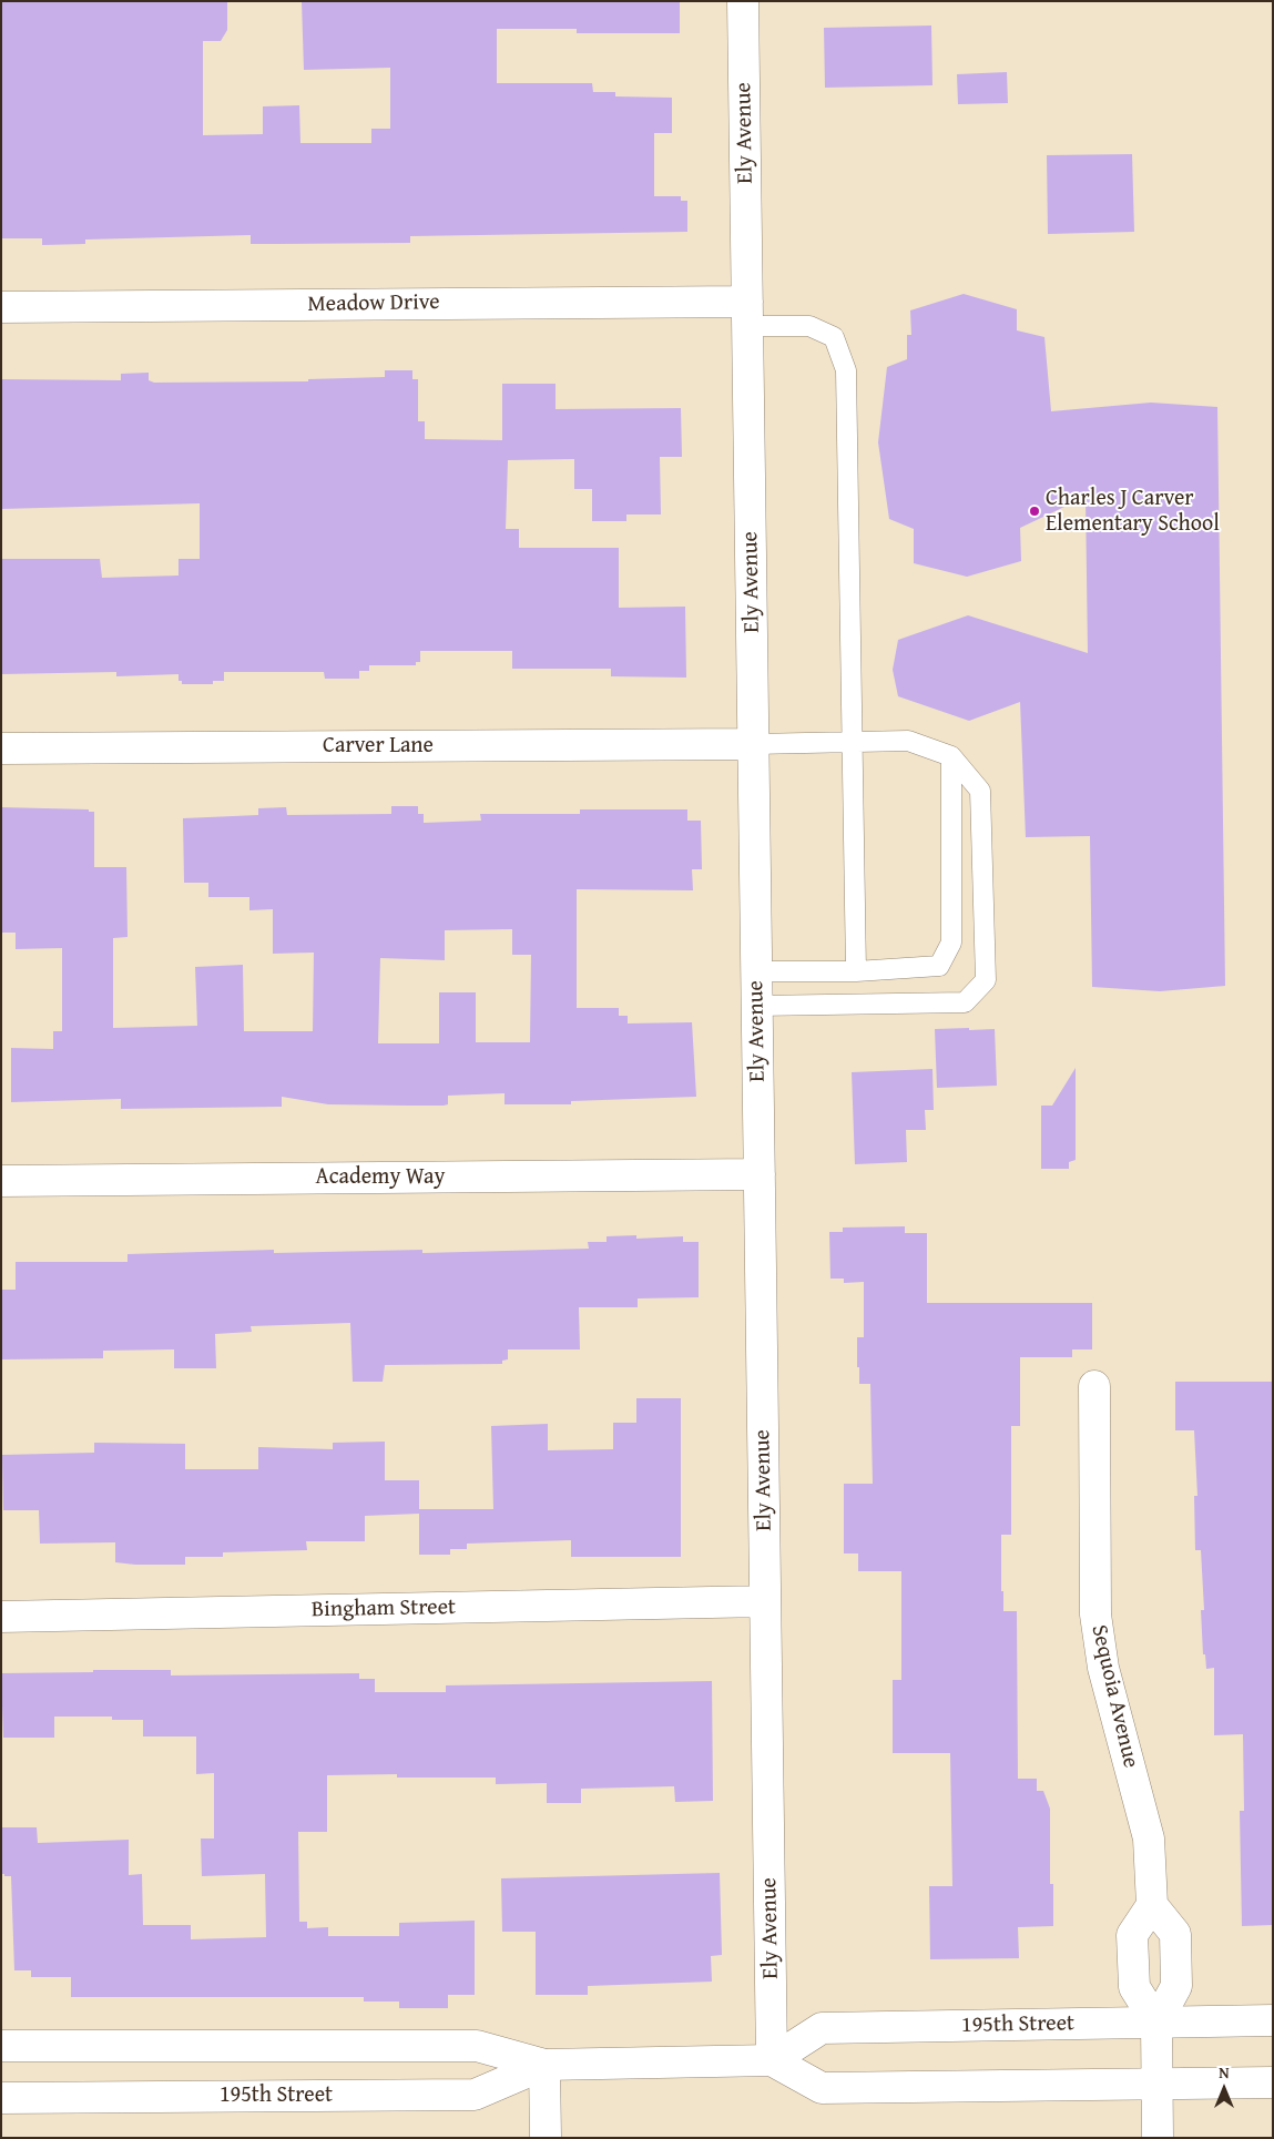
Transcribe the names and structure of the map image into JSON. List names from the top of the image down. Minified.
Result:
{"streets":{"street":["Ely Avenue","Meadow Drive","Carver Lane","Academy Way","Bingham Street","Sequoia Avenue","195th Street"]},"crossings":[["Ely Avenue","Meadow Drive"],["Ely Avenue","Carver Lane"],["Ely Avenue","Academy Way"],["Ely Avenue","Bingham Street"],["Ely Avenue","195th Street"]],"places":["Charles J Carver Elementary School"],"north":"top"}
